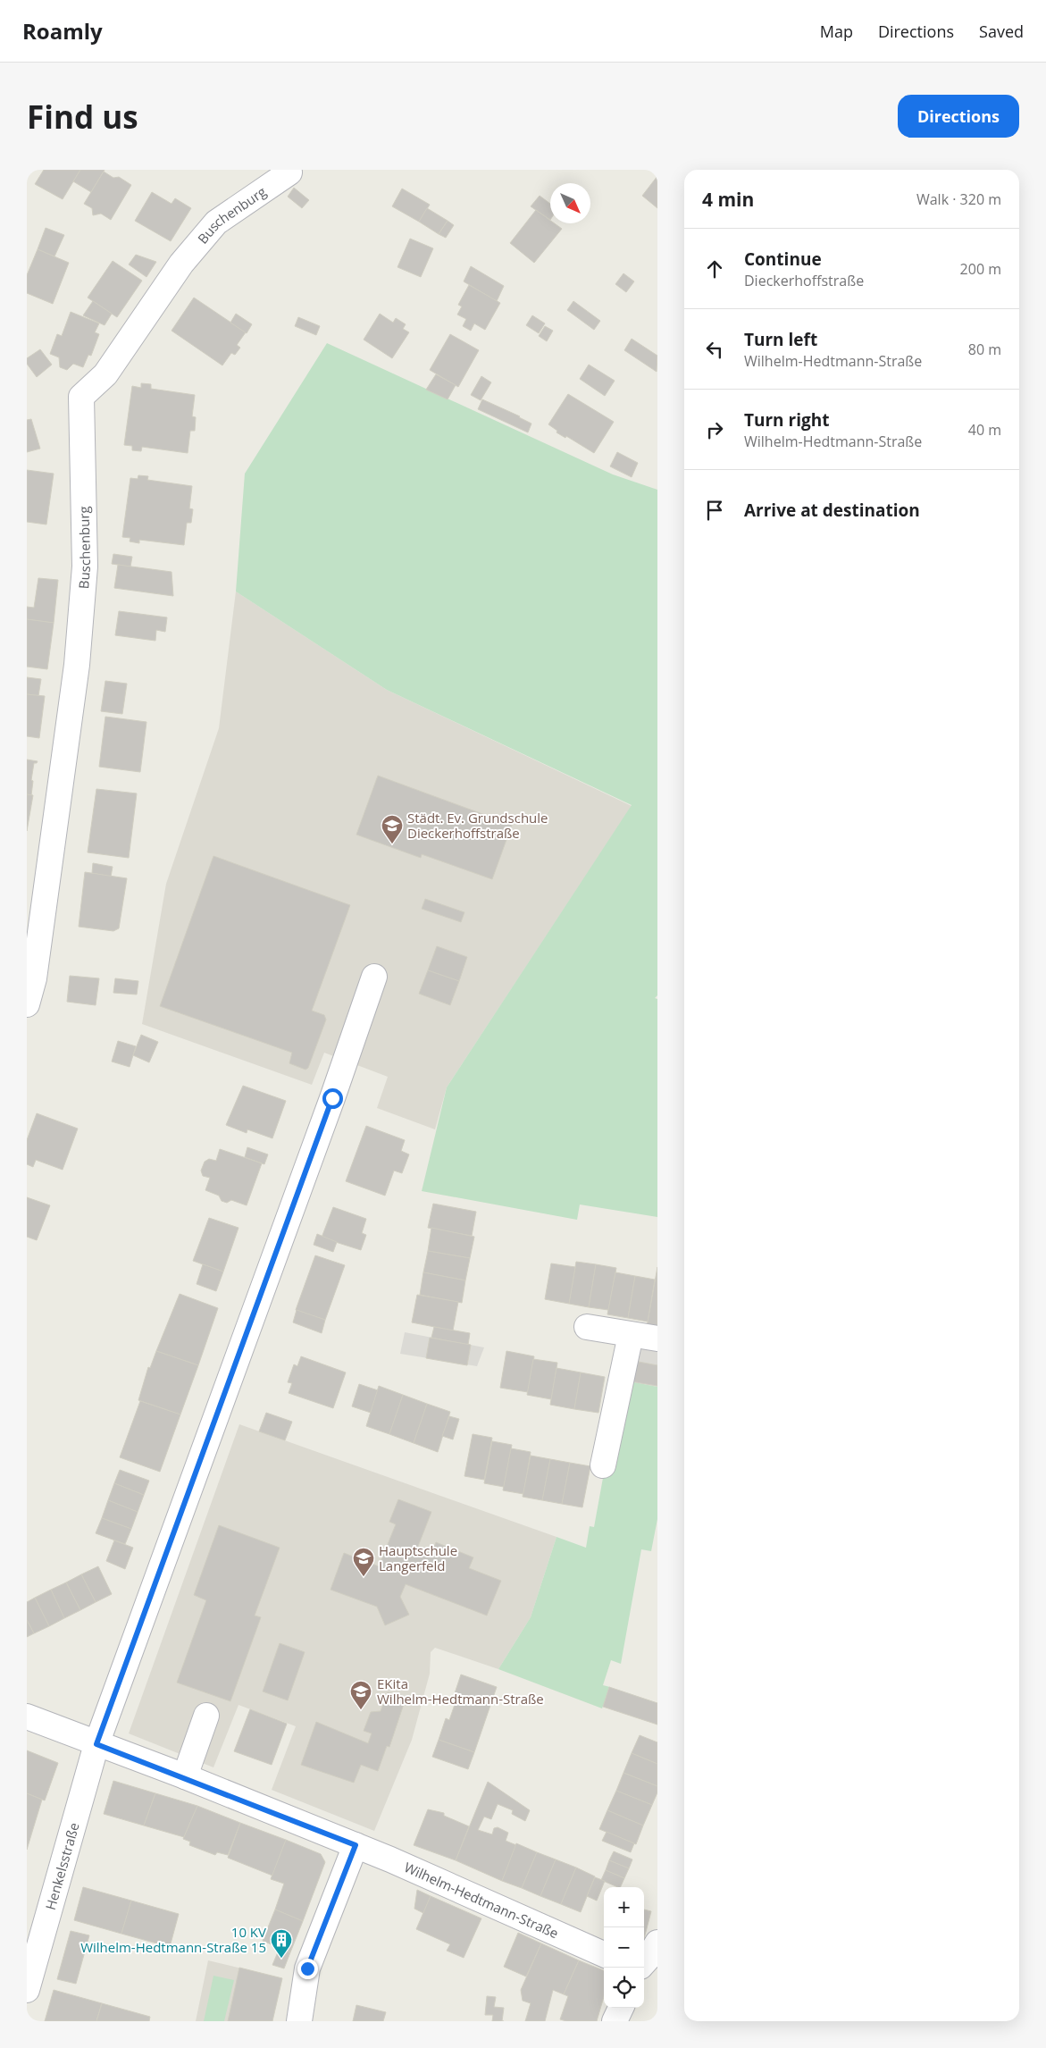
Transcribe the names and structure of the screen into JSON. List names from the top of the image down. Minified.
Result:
{"streets":{"street":["Buschenburg","Henkelsstraße","Wilhelm-Hedtmann-Straße"]},"crossings":[["Henkelsstraße","Wilhelm-Hedtmann-Straße"]],"places":{"school or university":["Städt. Ev. Grundschule Dieckerhoffstraße","Hauptschule Langerfeld","EKita Wilhelm-Hedtmann-Straße"],"building":["10 KV Wilhelm-Hedtmann-Straße 15"]},"north":"bottom right","page":{"header":"Roamly","nav":["Map","Directions","Saved"],"buttons":"Directions","title":"Find us","heading":["4 min","Walk · 320 m"],"list":[["Continue","Dieckerhoffstraße","200 m"],["Turn left","Wilhelm-Hedtmann-Straße","80 m"],["Turn right","Wilhelm-Hedtmann-Straße","40 m"],"Arrive at destination"],"map_buttons":["+","−"]}}
